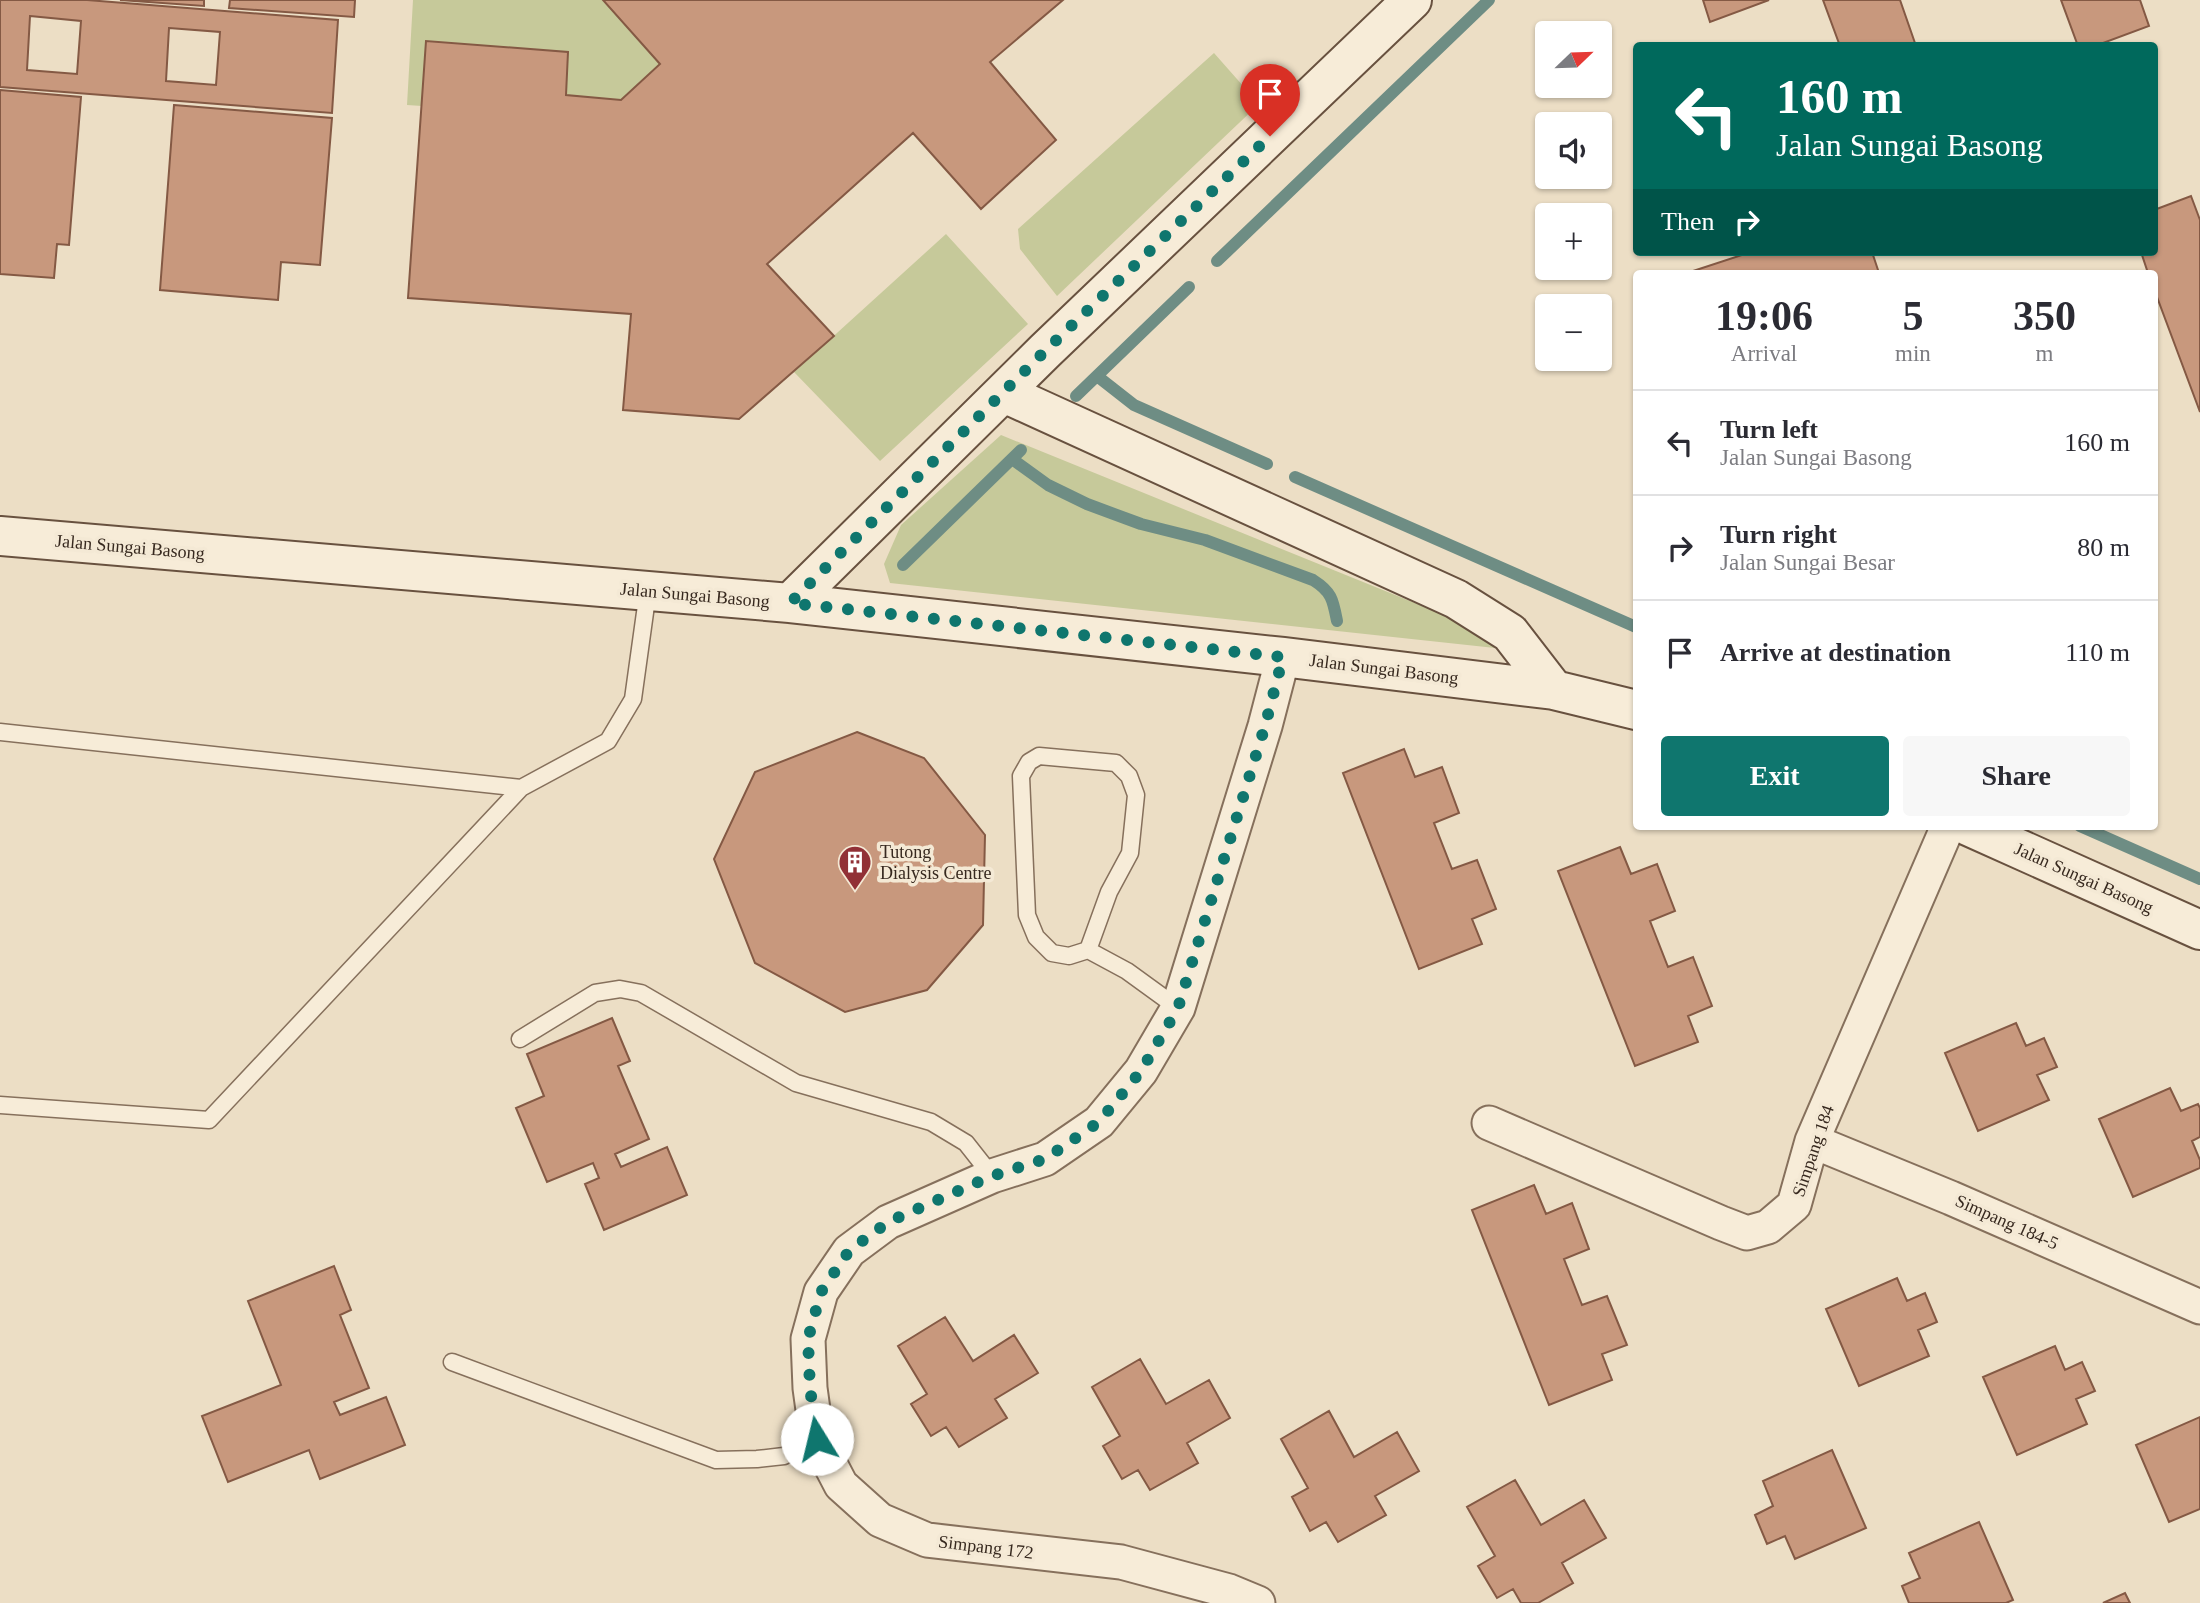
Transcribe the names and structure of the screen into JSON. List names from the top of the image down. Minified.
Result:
{"streets":{"street":["Jalan Sungai Basong","Simpang 184","Simpang 184-5","Simpang 172"]},"crossings":[["Jalan Sungai Basong","Simpang 172"],["Simpang 184","Simpang 184-5"]],"places":{"building":["Tutong Dialysis Centre"]},"north":"top right","page":{"map_buttons":["+","−"],"turn":["160 m","Jalan Sungai Basong"],"then":"Then","eta":["19:06","Arrival","5","min","350","m"],"list":[{"name":"Turn left","note":"Jalan Sungai Basong","value":"160 m"},{"name":"Turn right","note":"Jalan Sungai Besar","value":"80 m"},{"name":"Arrive at destination","value":"110 m"}],"buttons":["Exit","Share"]}}
